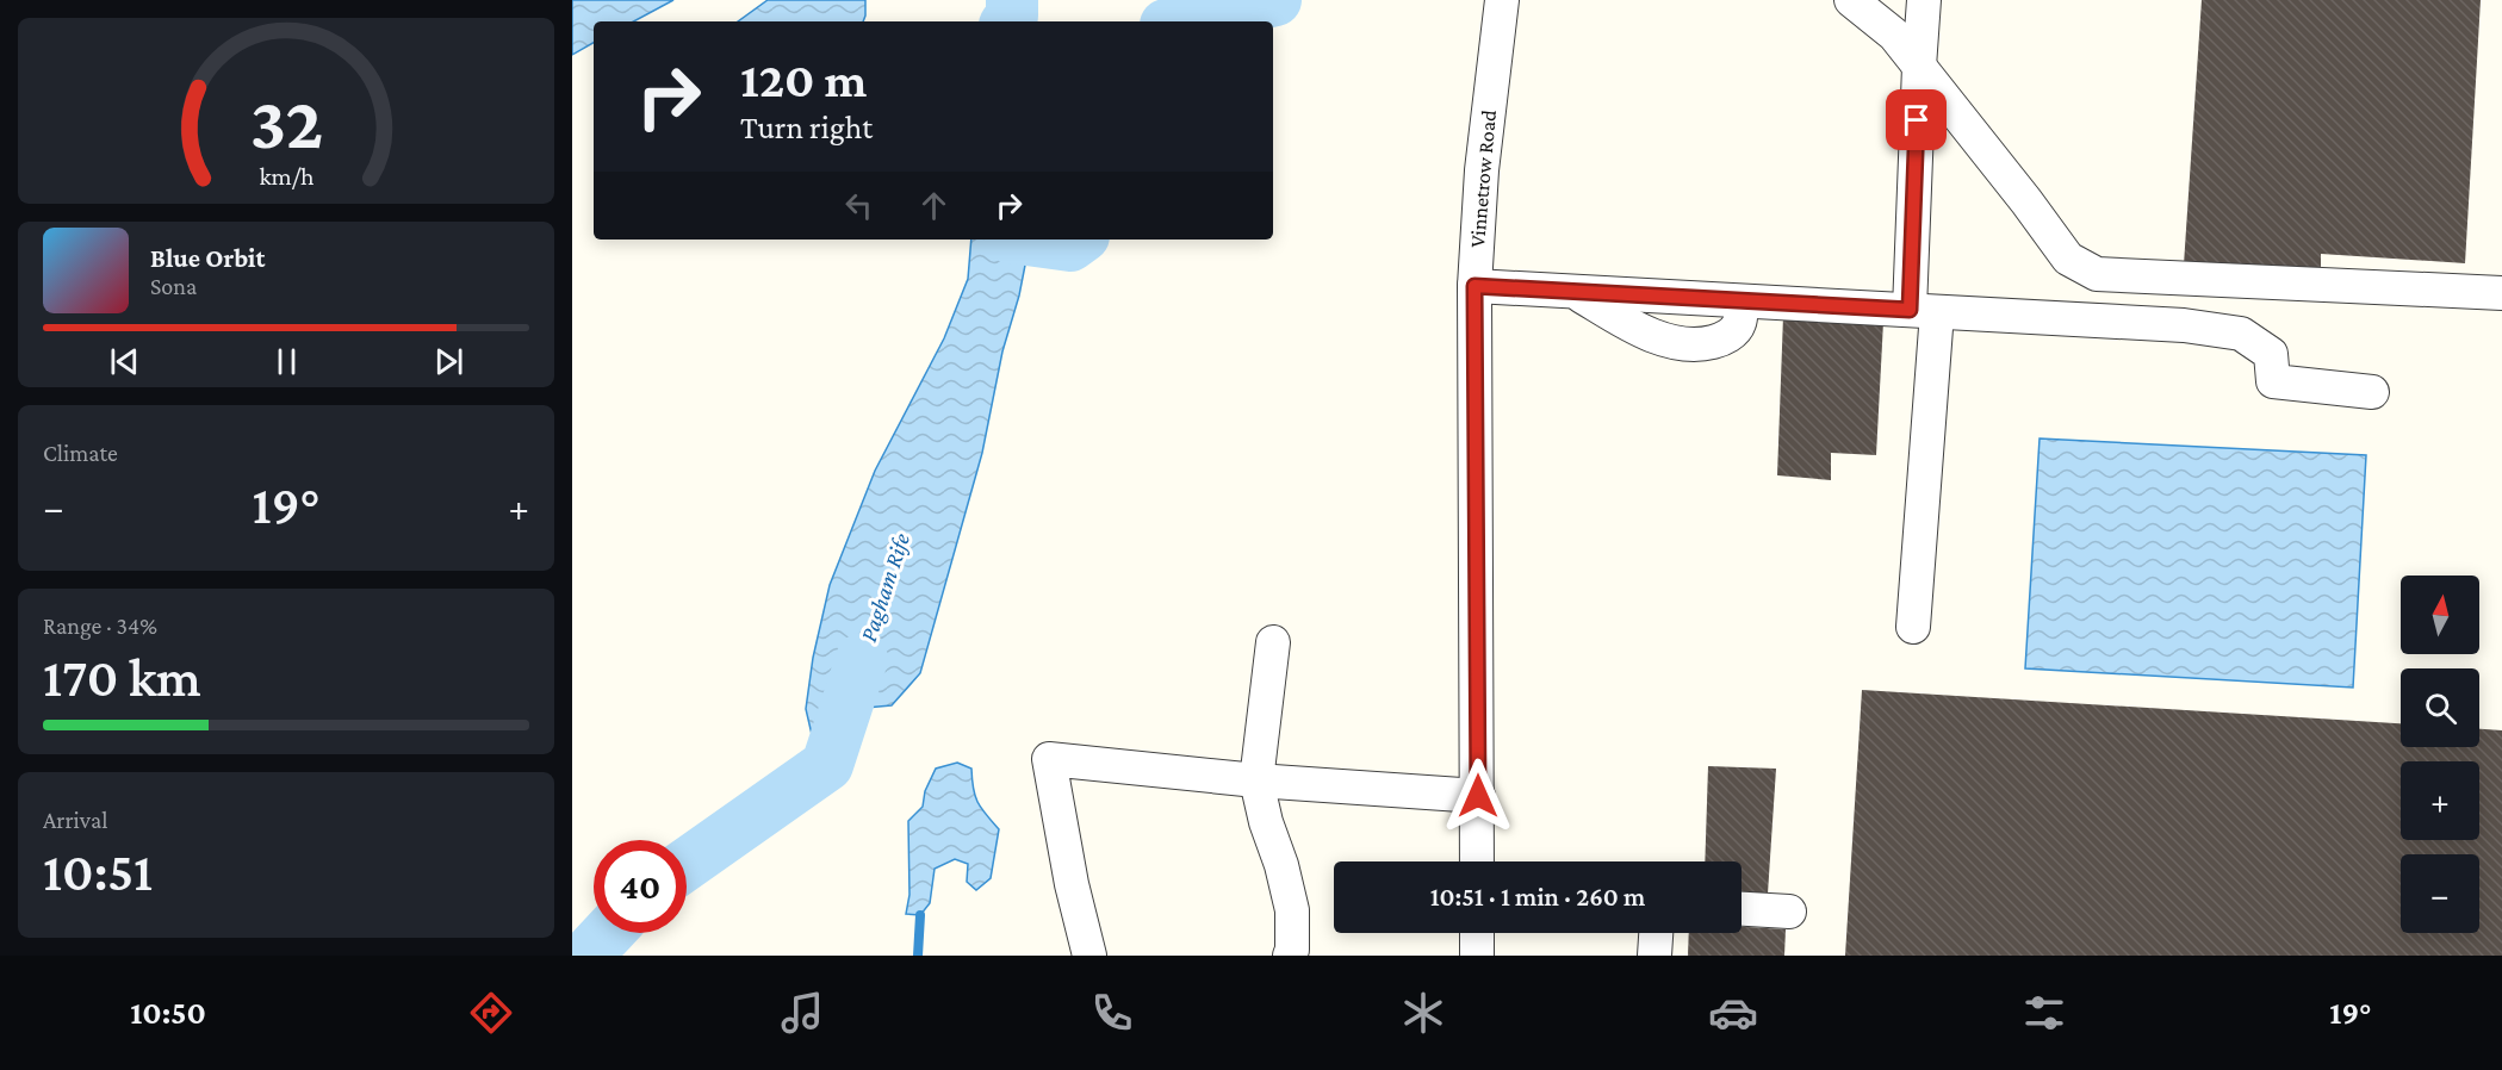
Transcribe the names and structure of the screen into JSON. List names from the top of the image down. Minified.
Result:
{"streets":{"street":["Vinnetrow Road"]},"water":["Pagham Rife"],"north":"top","page":{"turn":["120 m","Turn right"],"song":["Blue Orbit","Sona"],"tile":["Climate",["Range · 34%","170 km"],["Arrival","10:51"]],"heat":["−","19°","+"],"map_buttons":["+","−"],"limit":"40","trip":"10:51 · 1 min · 260 m","tabs":["10:50","19°"],"gauge":["32","km/h"]}}
